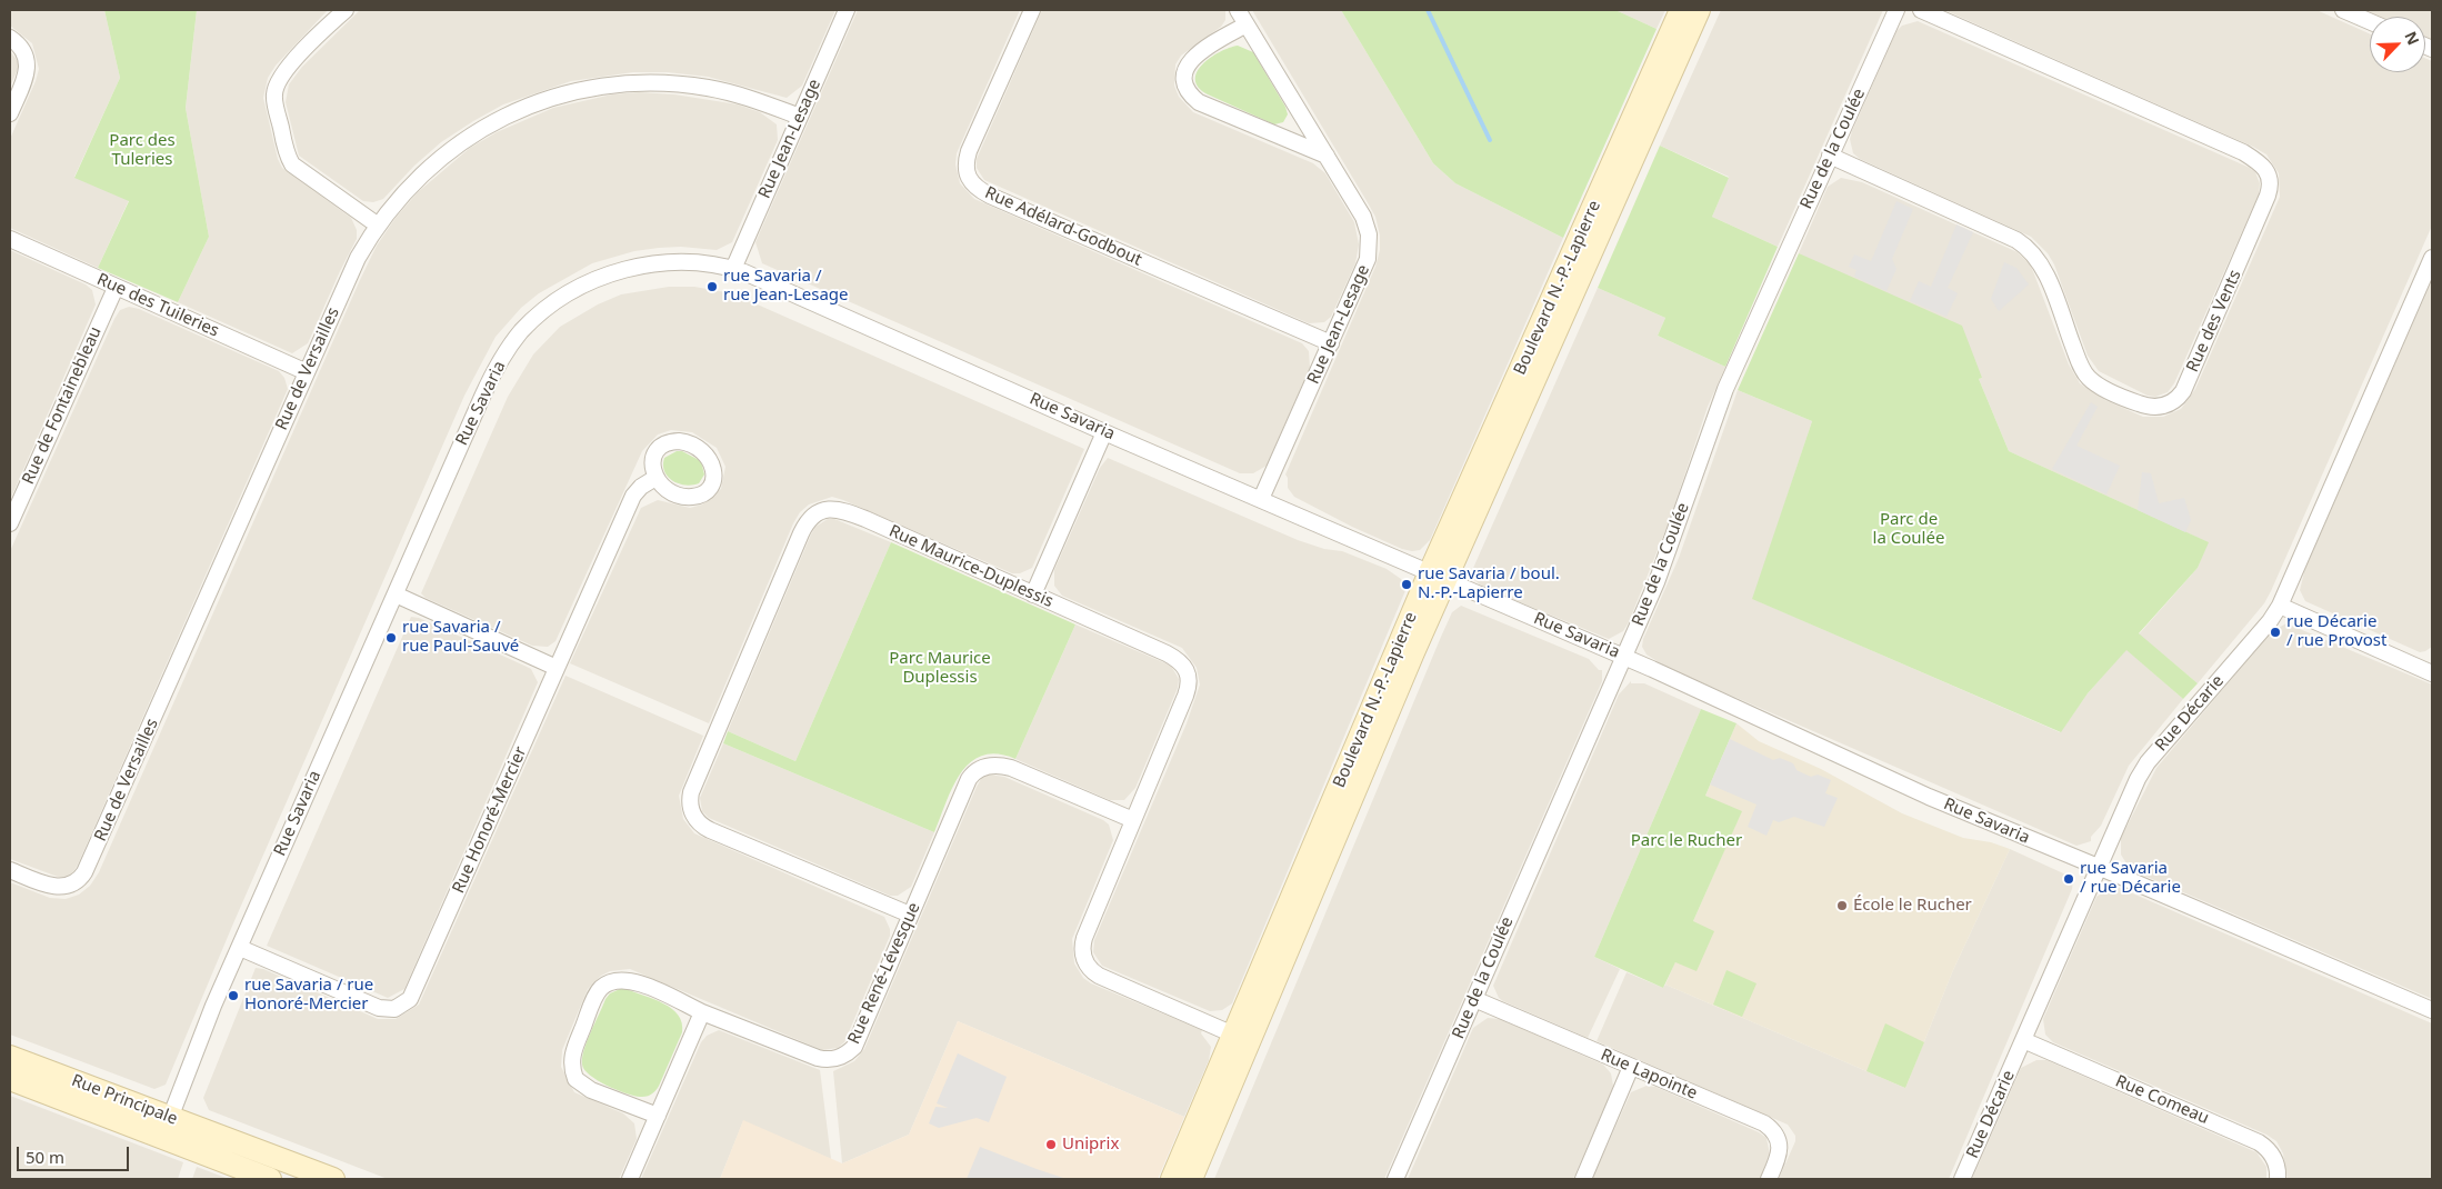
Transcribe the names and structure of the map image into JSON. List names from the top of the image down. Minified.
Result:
{"streets":{"street":["Rue Jean-Lesage","Rue de la Coulée","Rue Adélard-Godbout","Boulevard N.-P.-Lapierre","Rue des Tuileries","Rue des Vents","Rue de Versailles","Rue Savaria","Rue de Fontainebleau","Rue Maurice-Duplessis","Rue Décarie","Rue Honoré-Mercier","Rue René-Lévesque","Rue Lapointe","Rue Principale","Rue Comeau"]},"crossings":[["Rue Jean-Lesage","Rue Adélard-Godbout"],["Rue Jean-Lesage","Rue de Versailles"],["Rue Jean-Lesage","Rue Savaria"],["Rue de la Coulée","Rue des Vents"],["Rue de la Coulée","Rue Savaria"],["Rue de la Coulée","Rue Lapointe"],["Boulevard N.-P.-Lapierre","Rue Savaria"],["Boulevard N.-P.-Lapierre","Rue Maurice-Duplessis"],["Rue des Tuileries","Rue de Versailles"],["Rue des Tuileries","Rue de Fontainebleau"],["Rue Savaria","Rue Décarie"],["Rue Savaria","Rue Honoré-Mercier"],["Rue Savaria","Rue Principale"],["Rue Maurice-Duplessis","Rue René-Lévesque"],["Rue Décarie","Rue Comeau"]],"parks":["Parc des Tuleries","Parc de la Coulée","Parc Maurice Duplessis","Parc le Rucher"],"places":["rue Savaria / rue Jean-Lesage","rue Savaria / boul. N.-P.-Lapierre","rue Décarie / rue Provost","rue Savaria / rue Paul-Sauvé","rue Savaria / rue Décarie","École le Rucher","rue Savaria / rue Honoré-Mercier","Uniprix"],"scale_bar":"50 m","north":"top right"}
